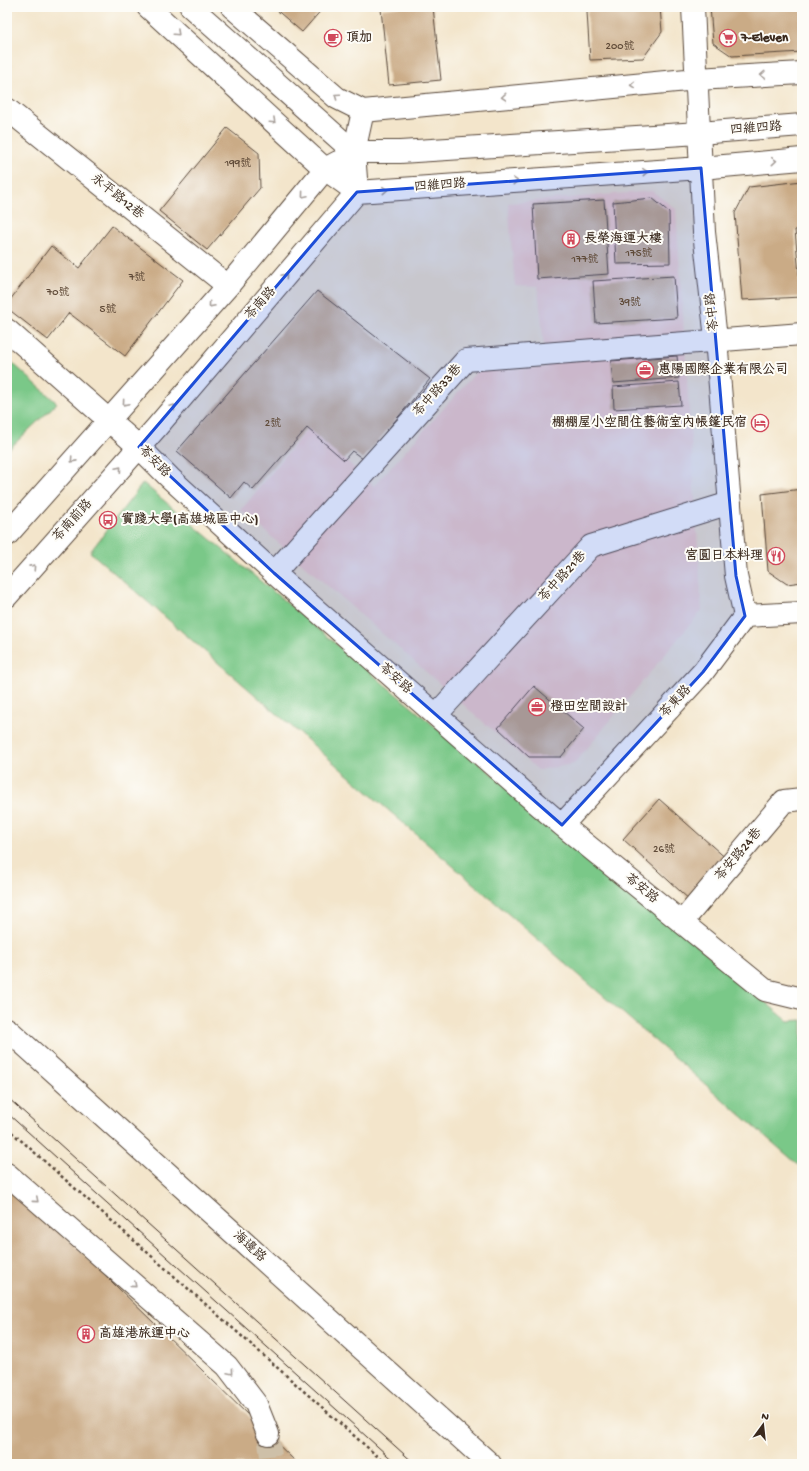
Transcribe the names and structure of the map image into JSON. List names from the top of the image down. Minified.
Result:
{"streets":{"street":["四維四路","永平路12巷","苓南路","苓中路","苓中路33巷","苓安路","苓南前路","苓中路21巷","苓東路","苓安路24巷","海邊路"]},"crossings":[["四維四路","苓南路"],["四維四路","苓中路"],["苓南路","苓安路"],["苓南路","苓南前路"],["苓中路","苓中路33巷"],["苓中路","苓中路21巷"],["苓中路","苓東路"],["苓中路33巷","苓安路"],["苓安路","苓南前路"],["苓安路","苓中路21巷"],["苓安路","苓東路"],["苓安路","苓安路24巷"]],"places":{"cafe":["頂加"],"supermarket":["7-Eleven"],"building":["長榮海運大樓","高雄港旅運中心"],"office":["惠陽國際企業有限公司","橙田空間設計"],"hotel":["棚棚屋小空間住藝術室內帳篷民宿"],"bus stop":["實踐大學(高雄城區中心)"],"restaurant":["宮圓日本料理"]},"house_numbers":["200號","199號","175號","177號","7號","70號","39號","5號","2號","26號"],"north":"top"}
